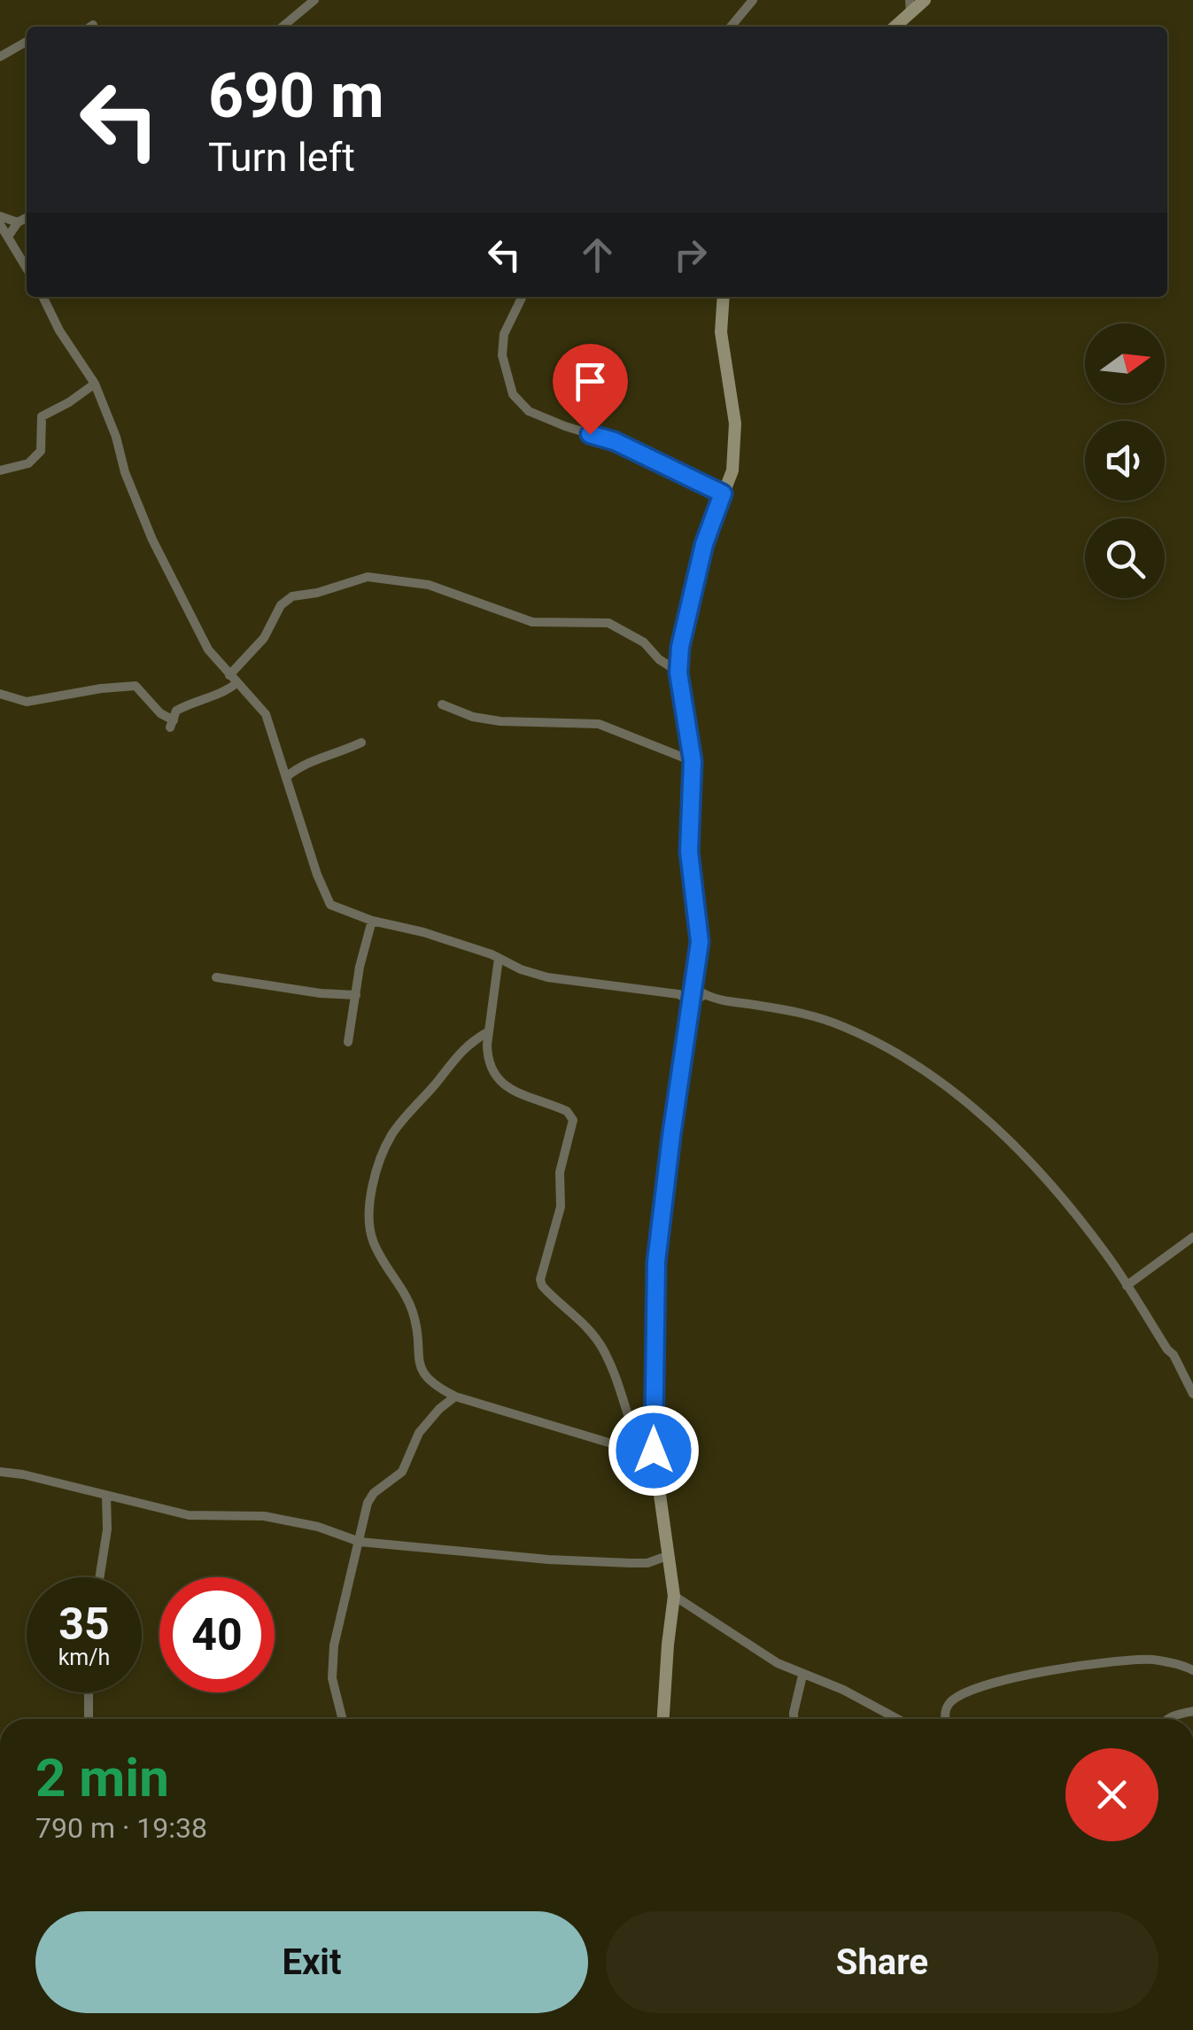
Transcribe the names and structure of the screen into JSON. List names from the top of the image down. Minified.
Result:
{"north":"right","page":{"turn":["690 m","Turn left"],"speed":"35 km/h","limit":"40","heading":["2 min","790 m · 19:38"],"buttons":["Exit","Share"]}}
